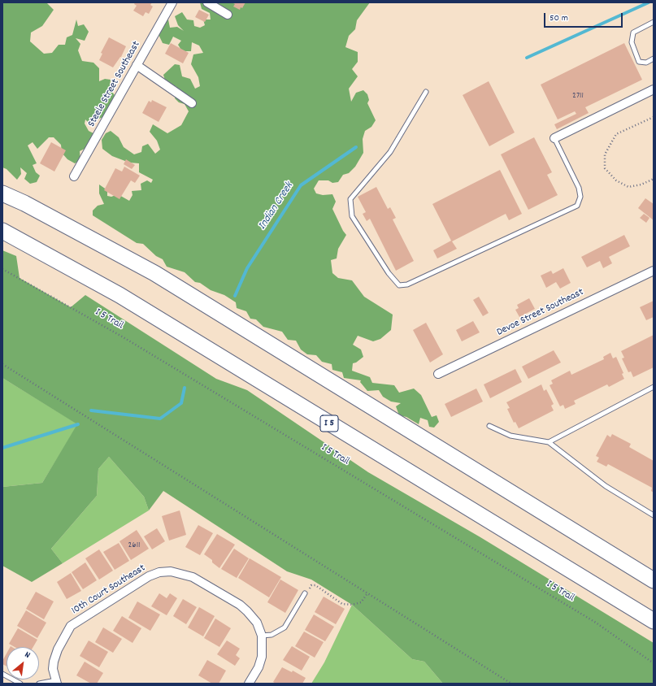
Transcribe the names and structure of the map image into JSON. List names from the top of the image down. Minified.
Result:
{"streets":{"highway":["I 5"],"street":["Steele Street Southeast","Devoe Street Southeast","10th Court Southeast"],"path":["I 5 Trail"]},"water":["Indian Creek"],"house_numbers":["2711","2611"],"scale_bar":"50 m","north":"top right"}
